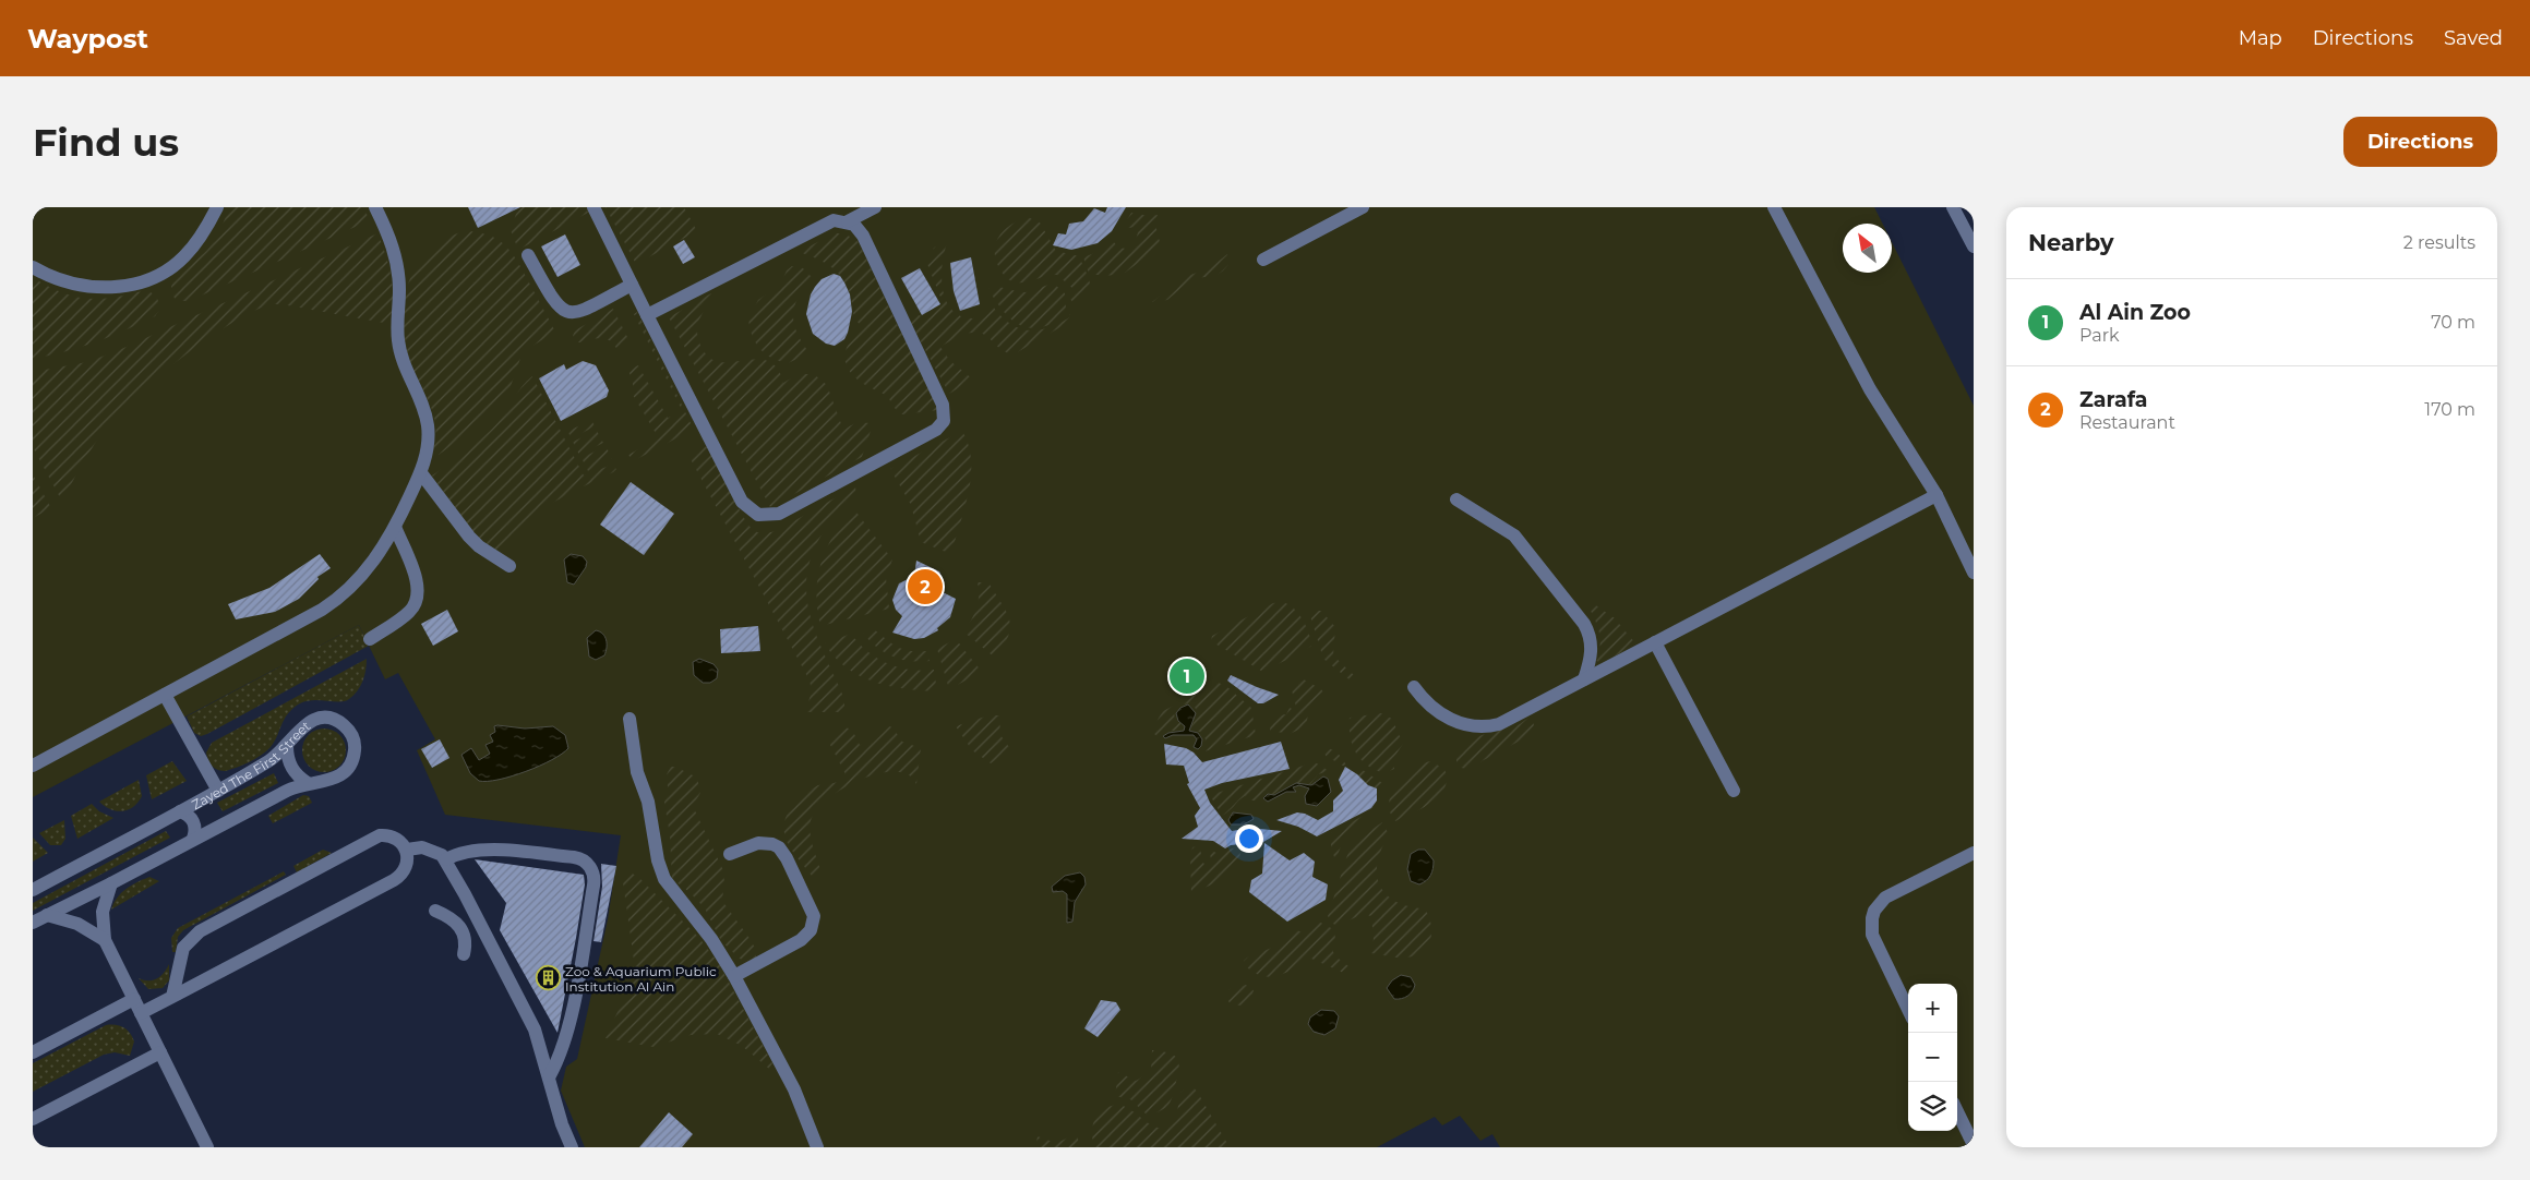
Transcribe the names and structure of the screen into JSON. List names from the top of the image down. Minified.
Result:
{"streets":{"street":["Zayed The First Street"]},"places":{"building":["Zoo & Aquarium Public Institution Al Ain"]},"north":"top left","page":{"header":"Waypost","nav":["Map","Directions","Saved"],"buttons":"Directions","title":"Find us","heading":["Nearby","2 results"],"list":[{"mark":"1","name":"Al Ain Zoo","note":"Park","value":"70 m"},{"mark":"2","name":"Zarafa","note":"Restaurant","value":"170 m"}],"pins":["2","1"],"map_buttons":["+","−"]}}
